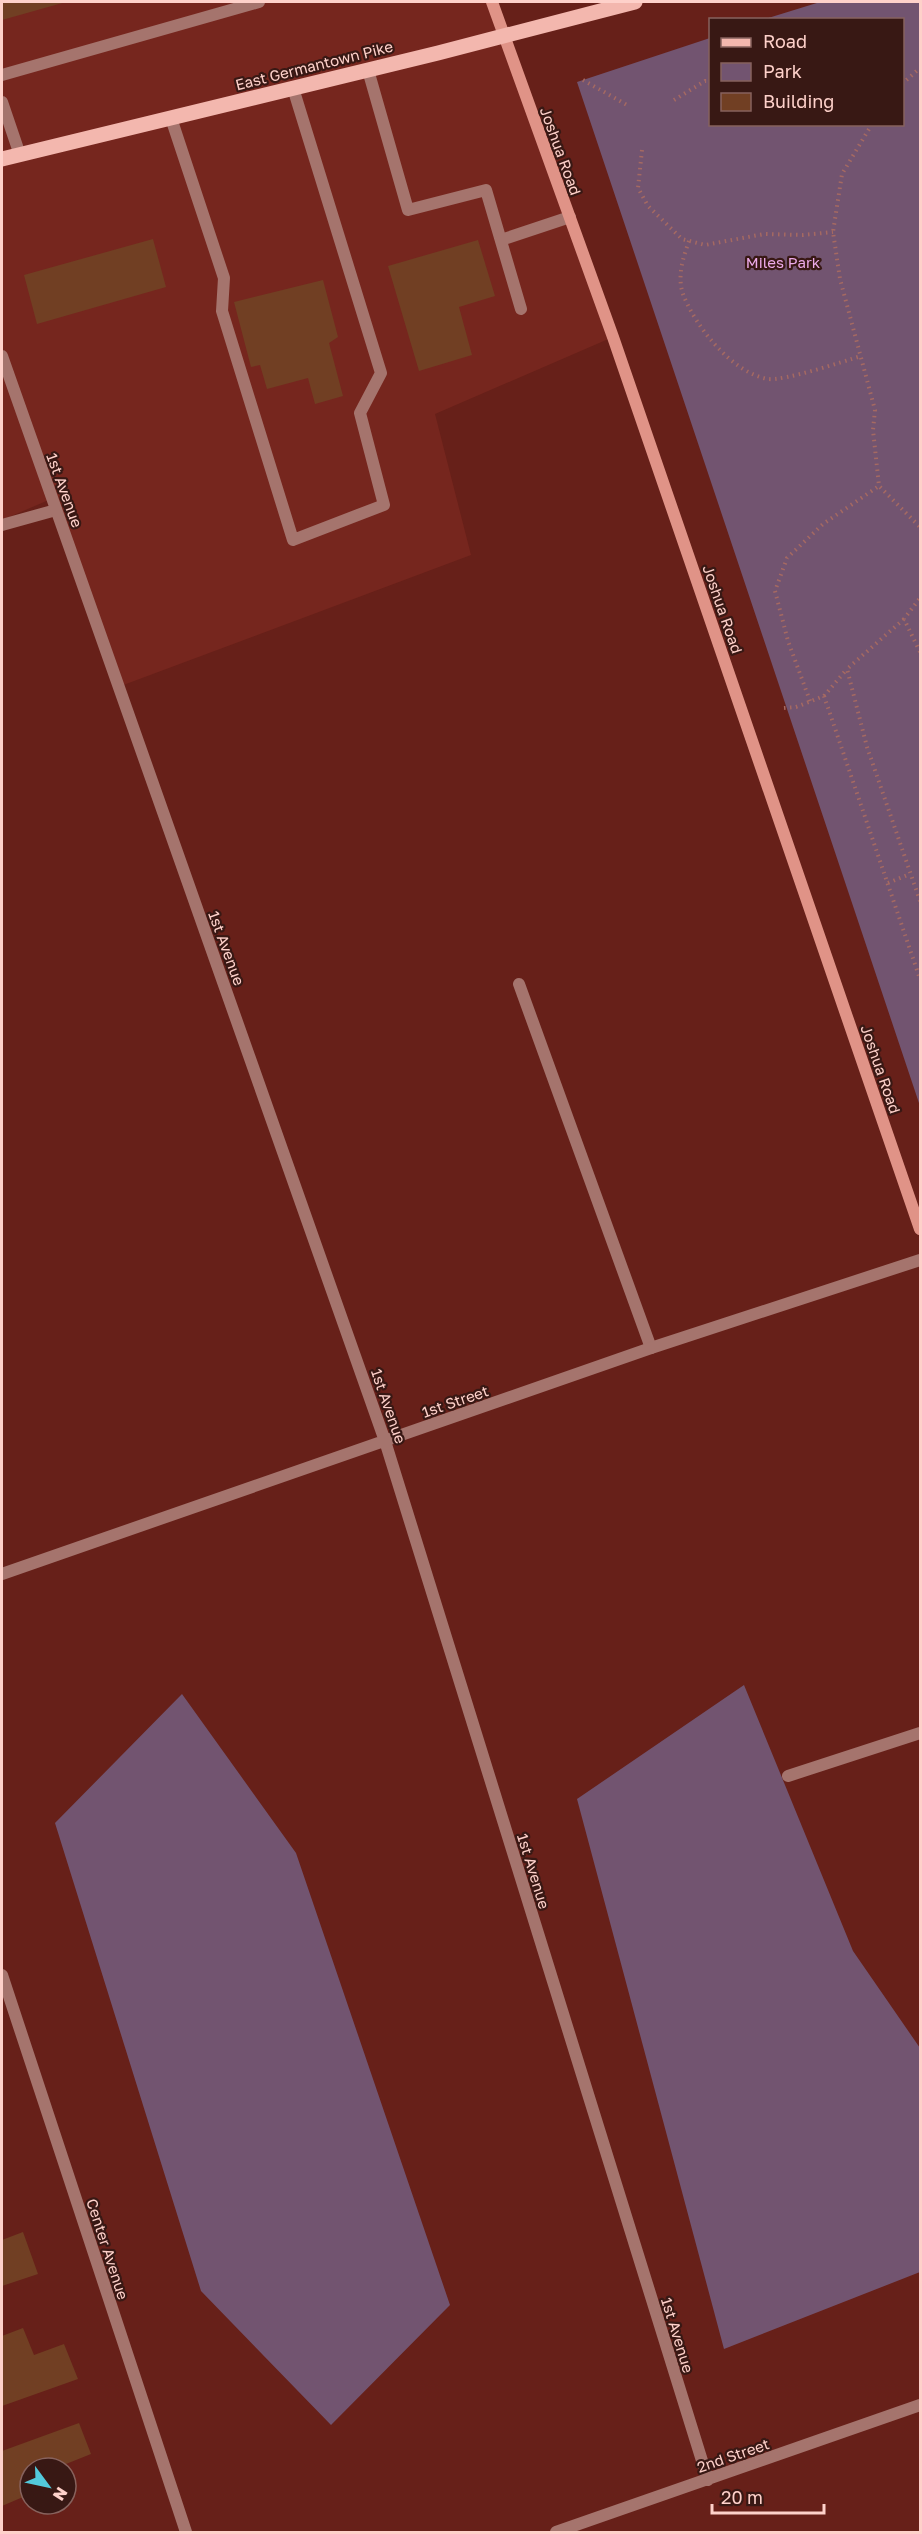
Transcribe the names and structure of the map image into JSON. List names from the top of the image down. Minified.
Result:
{"streets":{"main road":["East Germantown Pike","Joshua Road"],"street":["1st Avenue","1st Street","Center Avenue","2nd Street"]},"crossings":[["East Germantown Pike","Joshua Road"],["1st Avenue","1st Street"],["1st Avenue","2nd Street"]],"parks":["Miles Park"],"legend":["Road","Park","Building"],"scale_bar":"20 m","north":"bottom right"}
